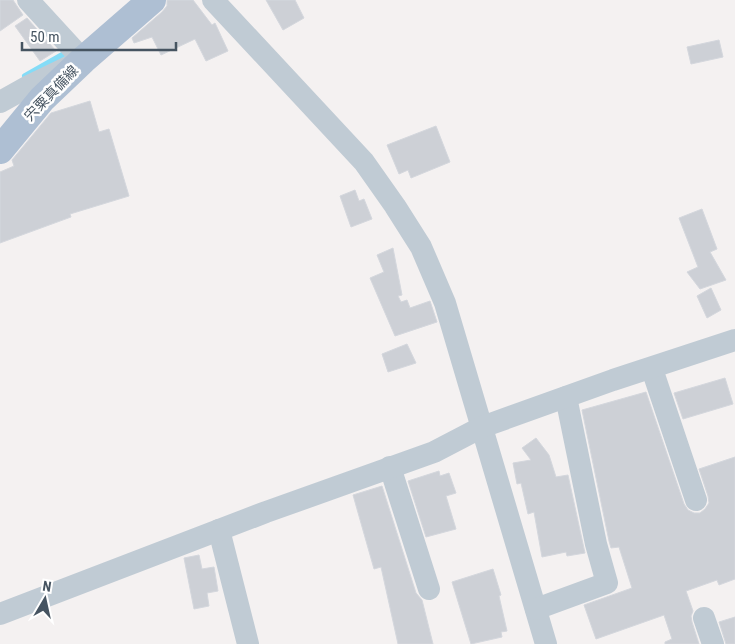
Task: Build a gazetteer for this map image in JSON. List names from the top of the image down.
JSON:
{
  "streets": {
    "main road": ["宍粟真備線"]
  },
  "scale_bar": "50 m",
  "north": "top"
}
